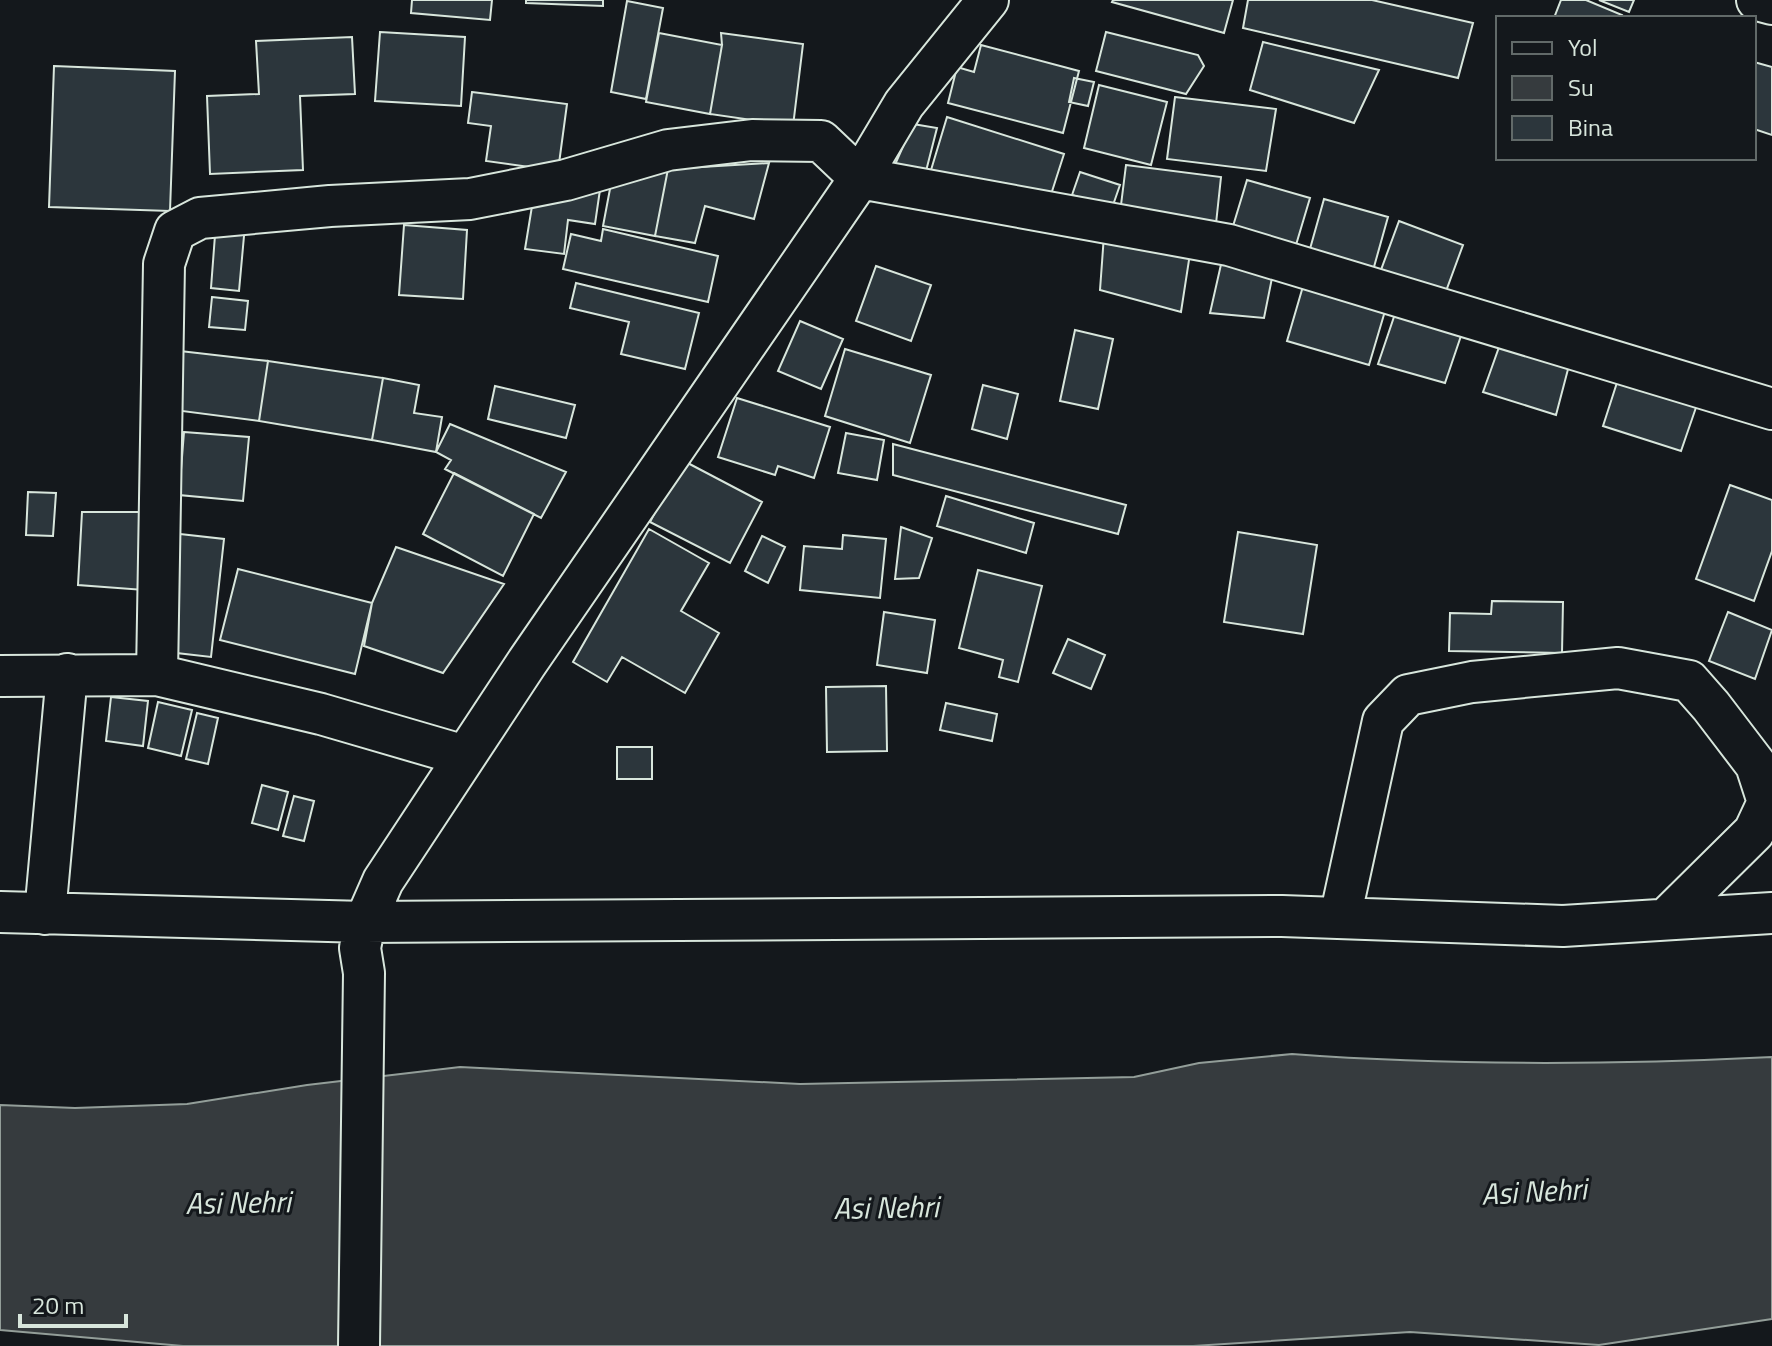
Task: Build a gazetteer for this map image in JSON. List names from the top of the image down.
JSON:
{
  "water": ["Asi Nehri"],
  "legend": ["Yol", "Su", "Bina"],
  "scale_bar": "20 m"
}
